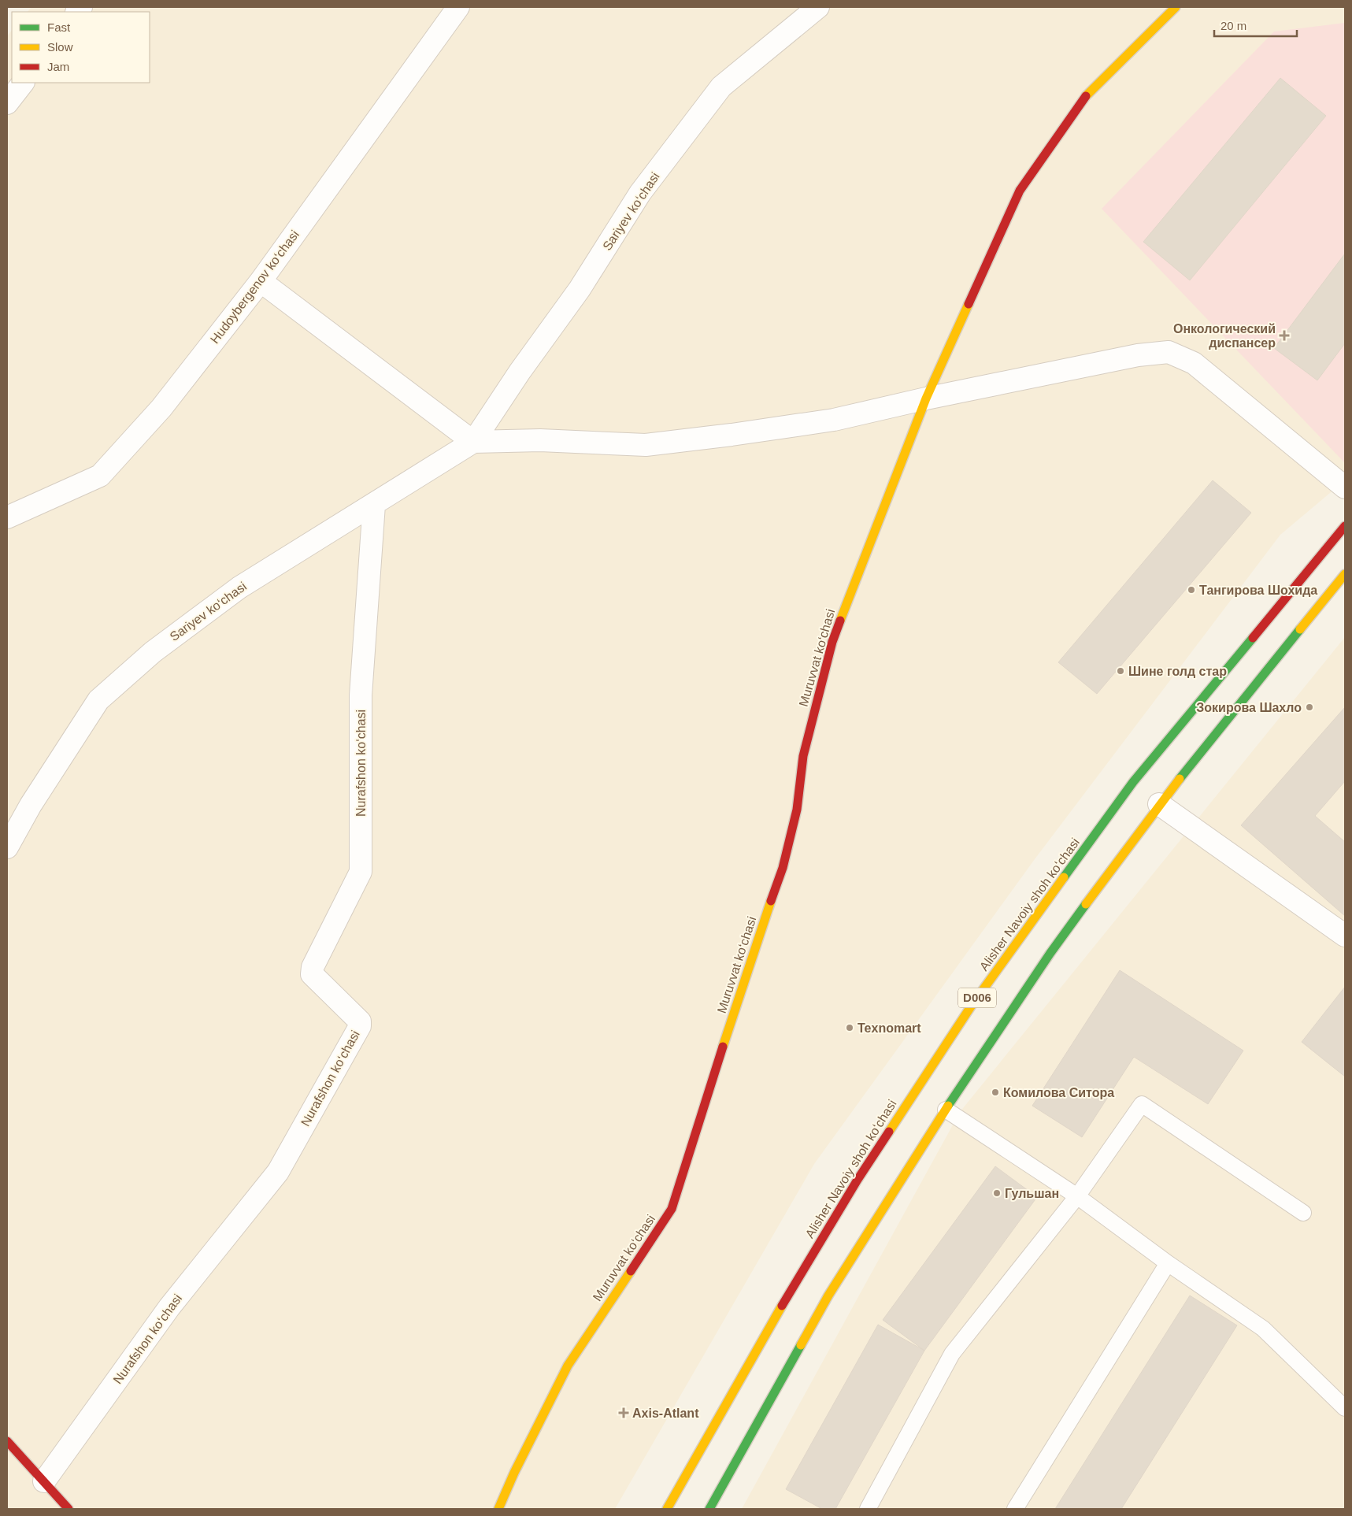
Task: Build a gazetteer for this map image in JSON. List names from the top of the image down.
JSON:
{
  "streets": {
    "main road": ["Muruvvat ko‘chasi", "Alisher Navoiy shoh koʻchasi", "D006"],
    "street": ["Sariyev ko‘chasi", "Hudoybergenov ko‘chasi", "Nurafshon ko‘chasi"]
  },
  "crossings": [
    ["Sariyev ko‘chasi", "Nurafshon ko‘chasi"]
  ],
  "places": {
    "health": ["Онкологический диспансер", "Axis-Atlant"],
    "other": [
      "Тангирова Шохида",
      "Шине голд стар",
      "Зокирова Шахло",
      "Texnomart",
      "Комилова Ситора",
      "Гульшан"
    ]
  },
  "legend": ["Fast", "Slow", "Jam"],
  "scale_bar": "20 m"
}
